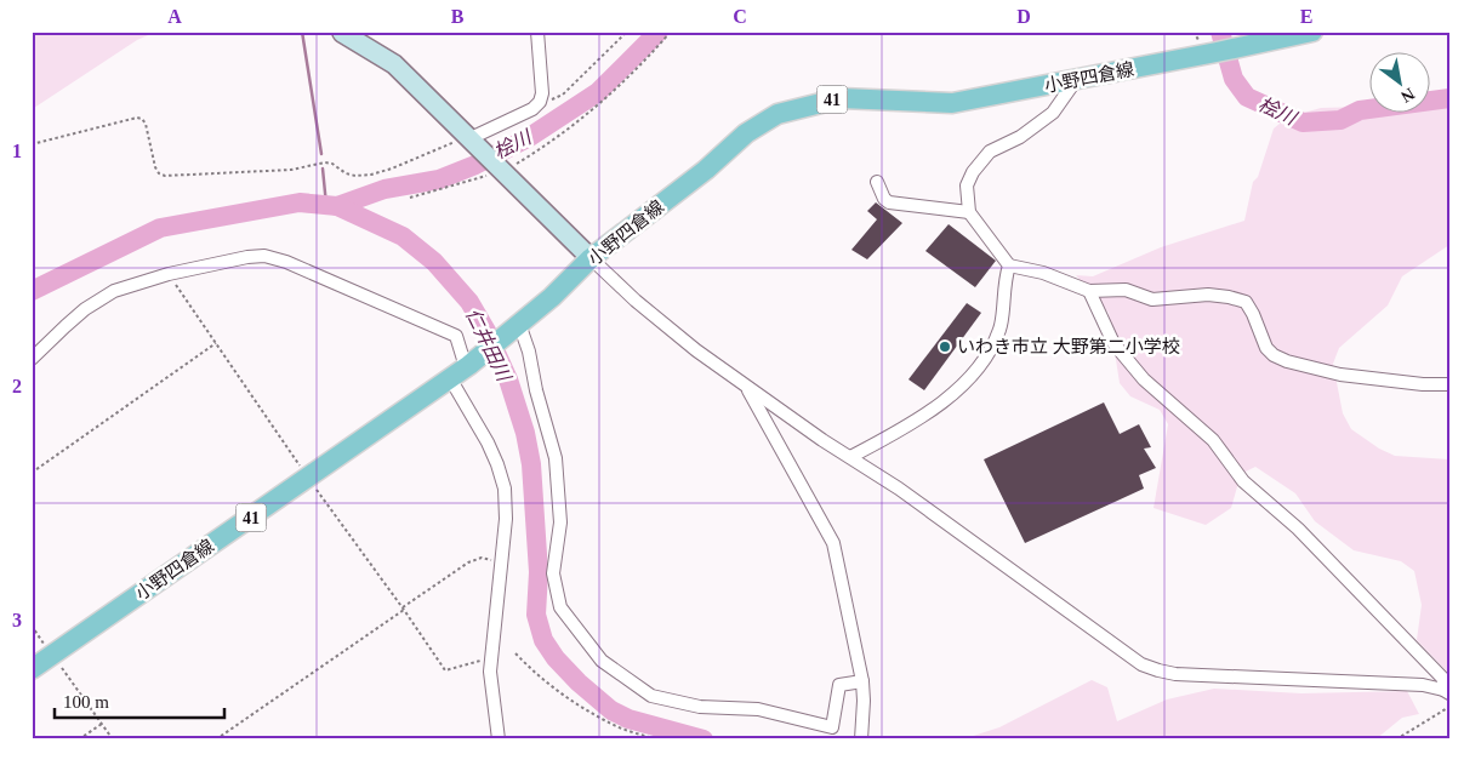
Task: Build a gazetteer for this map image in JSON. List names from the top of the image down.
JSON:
{
  "streets": {
    "main road": ["小野四倉線", "41"]
  },
  "water": ["桧川", "仁井田川"],
  "places": ["いわき市立 大野第二小学校"],
  "scale_bar": "100 m",
  "north": "bottom right",
  "grid": {
    "columns": [
      "A",
      "B",
      "C",
      "D",
      "E"
    ],
    "rows": ["1", "2", "3"]
  }
}
